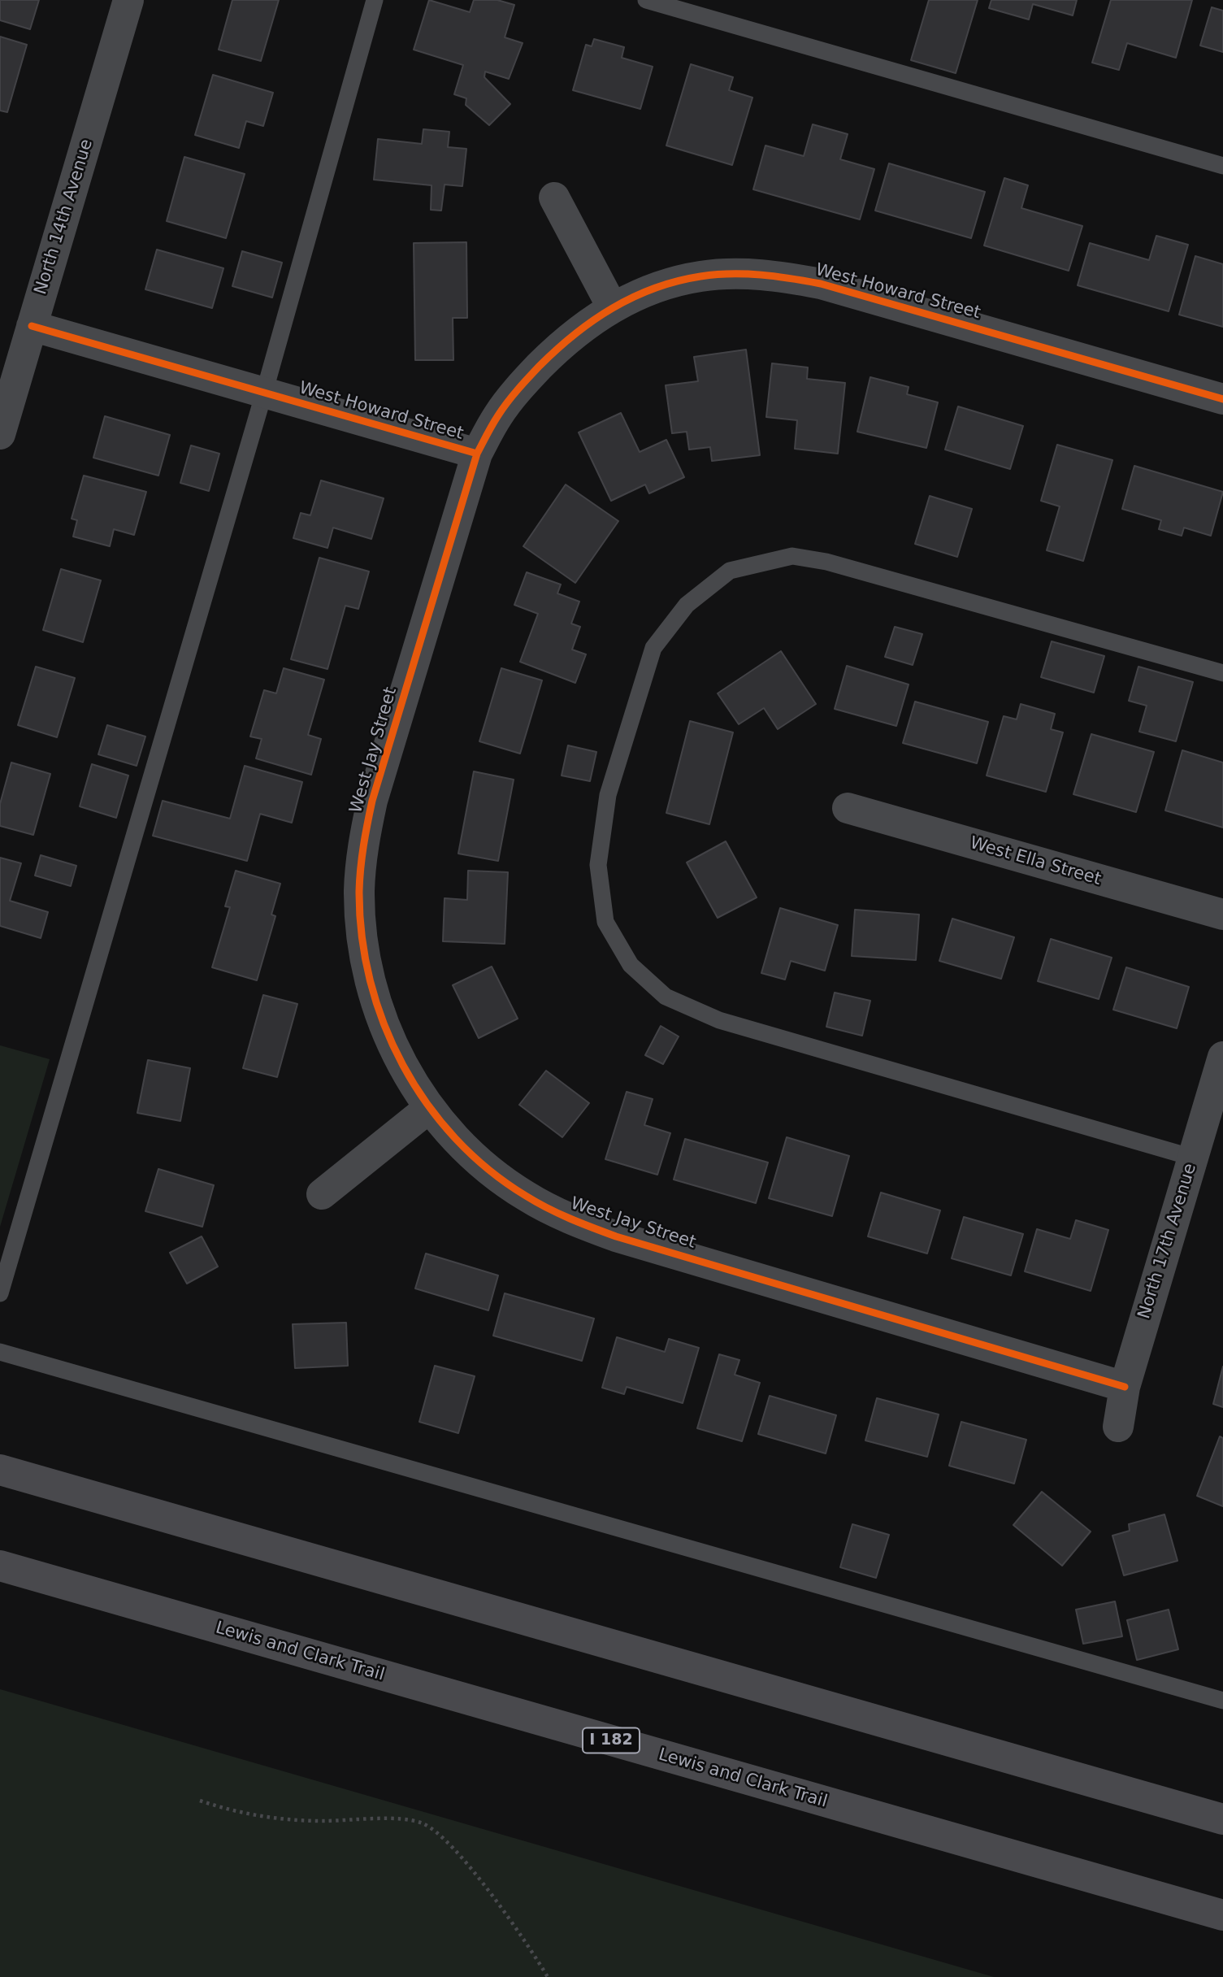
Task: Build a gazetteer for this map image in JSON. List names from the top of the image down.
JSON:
{
  "streets": {
    "highway": ["Lewis and Clark Trail", "I 182"],
    "street": [
      "North 14th Avenue",
      "West Howard Street",
      "West Jay Street",
      "West Ella Street",
      "North 17th Avenue"
    ]
  },
  "crossings": [
    ["North 14th Avenue", "West Howard Street"],
    ["West Howard Street", "West Jay Street"],
    ["West Jay Street", "North 17th Avenue"]
  ]
}
